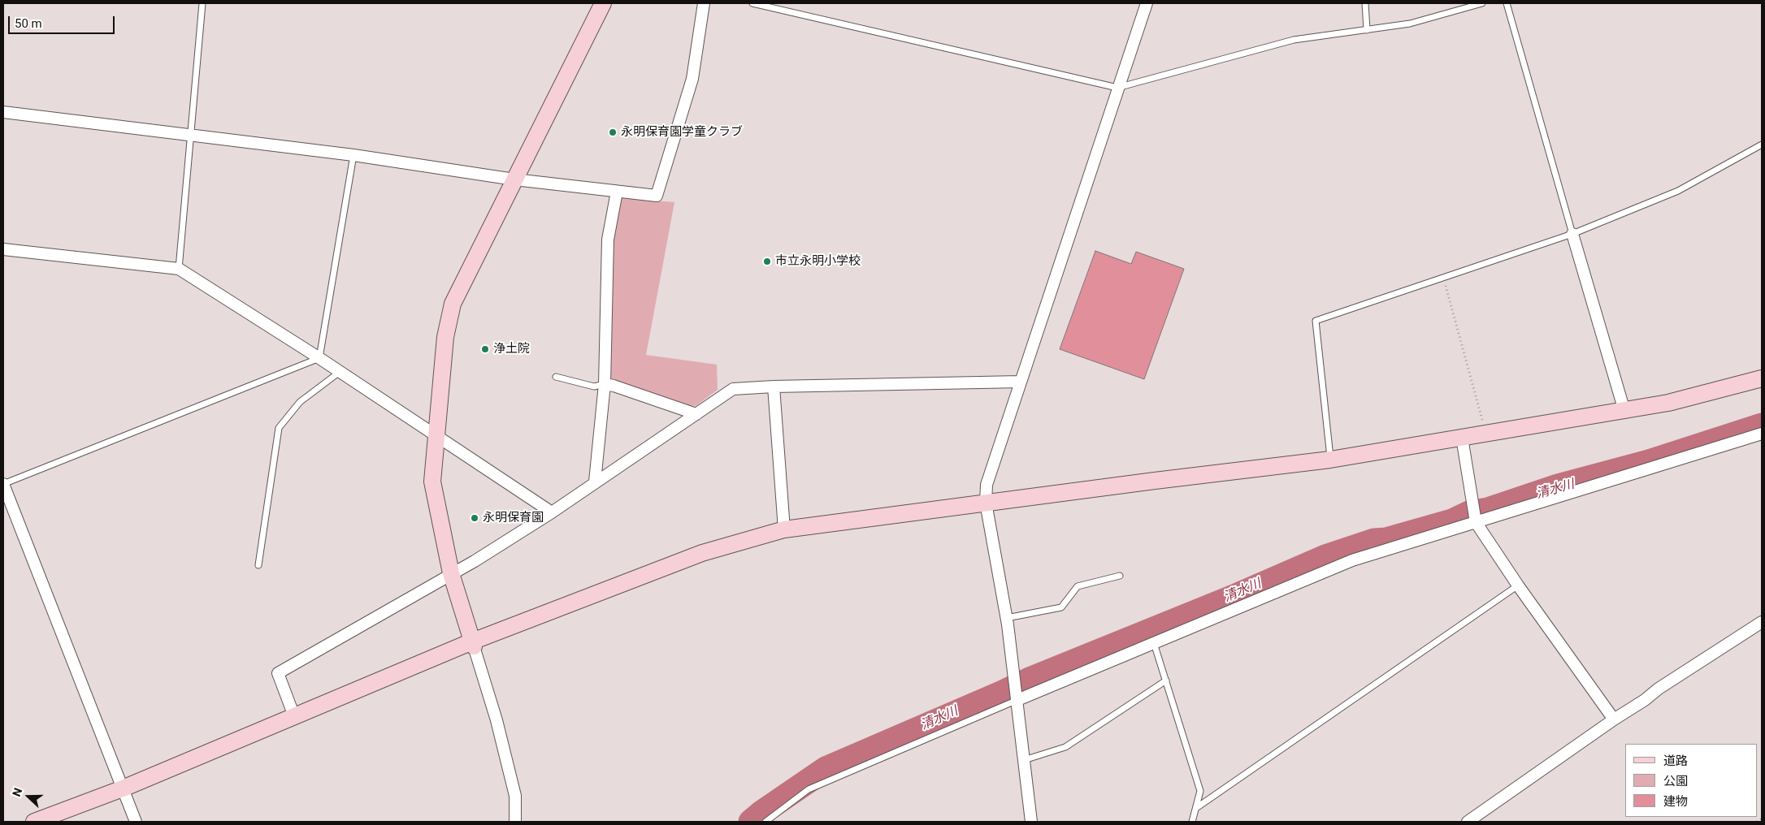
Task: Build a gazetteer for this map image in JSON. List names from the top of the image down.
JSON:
{
  "water": ["清水川"],
  "places": [
    "永明保育園学童クラブ",
    "市立永明小学校",
    "浄土院",
    "永明保育園"
  ],
  "legend": ["道路", "公園", "建物"],
  "scale_bar": "50 m",
  "north": "left"
}
